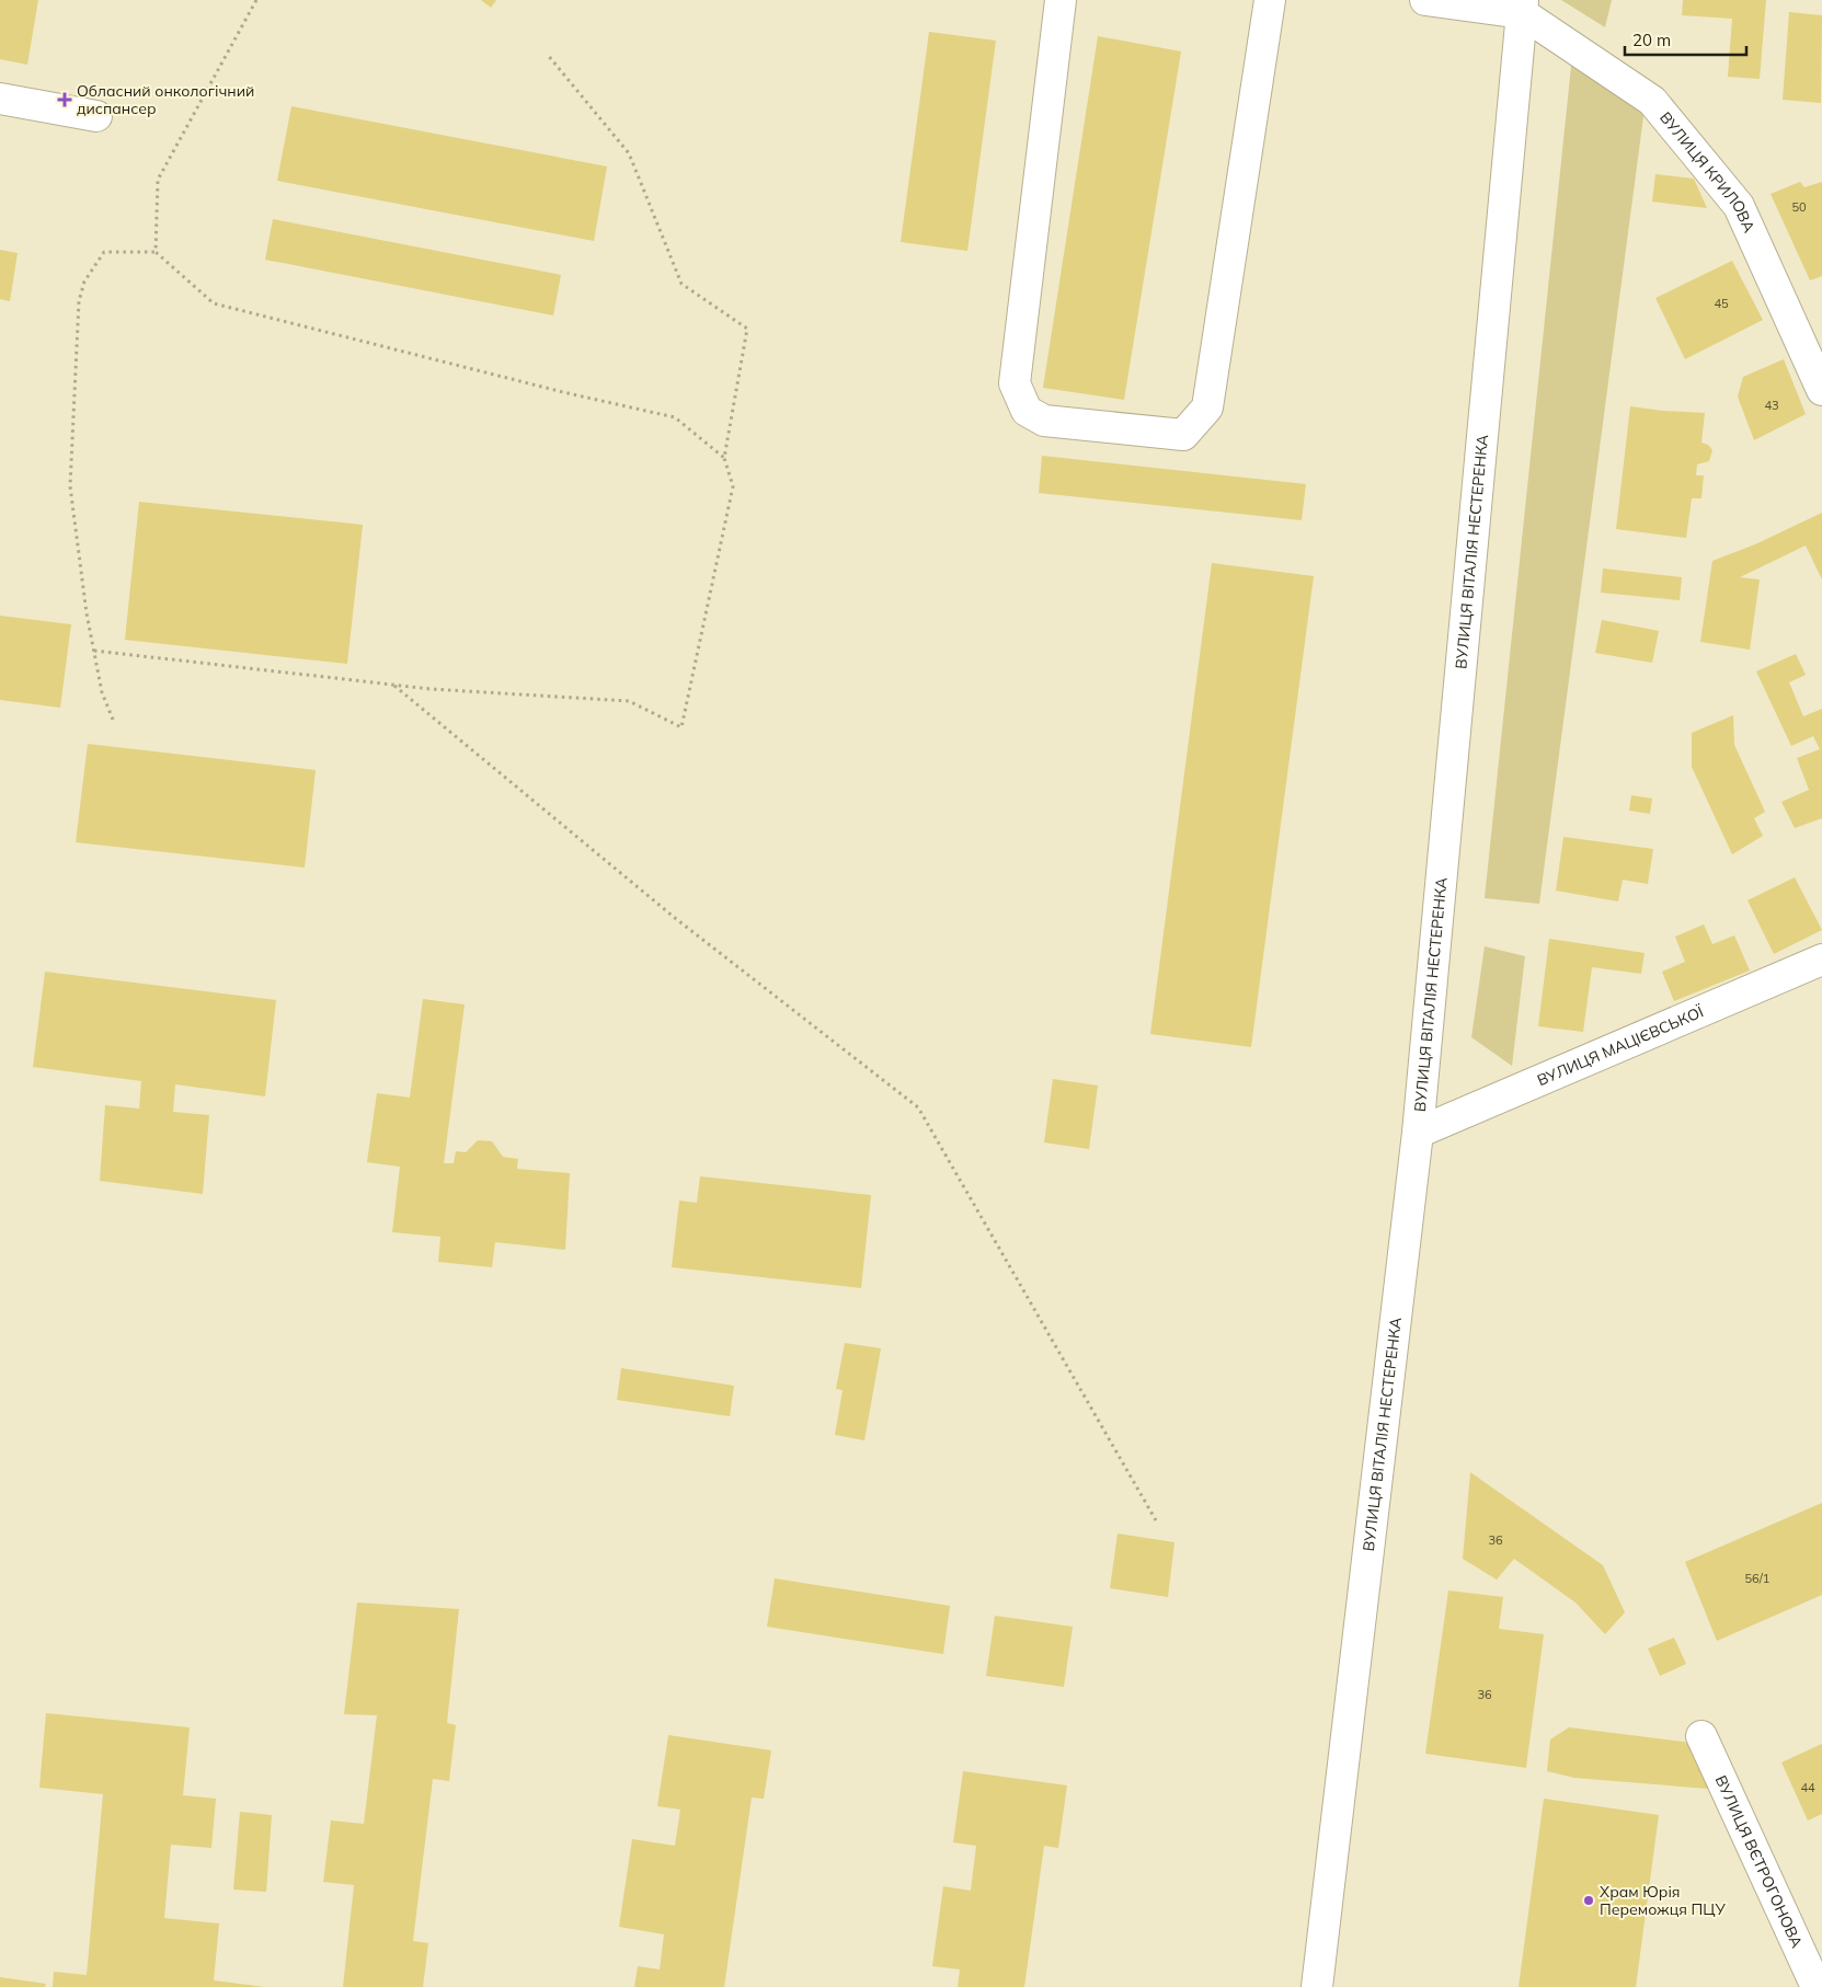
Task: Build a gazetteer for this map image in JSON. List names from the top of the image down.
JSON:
{
  "streets": {
    "street": [
      "ВУЛИЦЯ КРИЛОВА",
      "ВУЛИЦЯ ВІТАЛІЯ НЕСТЕРЕНКА",
      "ВУЛИЦЯ МАЦІЄВСЬКОЇ",
      "ВУЛИЦЯ ВЄТРОГОНОВА"
    ]
  },
  "crossings": [
    ["ВУЛИЦЯ КРИЛОВА", "ВУЛИЦЯ ВІТАЛІЯ НЕСТЕРЕНКА"],
    ["ВУЛИЦЯ ВІТАЛІЯ НЕСТЕРЕНКА", "ВУЛИЦЯ МАЦІЄВСЬКОЇ"]
  ],
  "places": {
    "health": ["Обласний онкологічний диспансер"],
    "other": ["Храм Юрія Переможця ПЦУ"]
  },
  "house_numbers": [
    "50",
    "45",
    "43",
    "36",
    "56/1",
    "36",
    "44"
  ],
  "scale_bar": "20 m"
}
